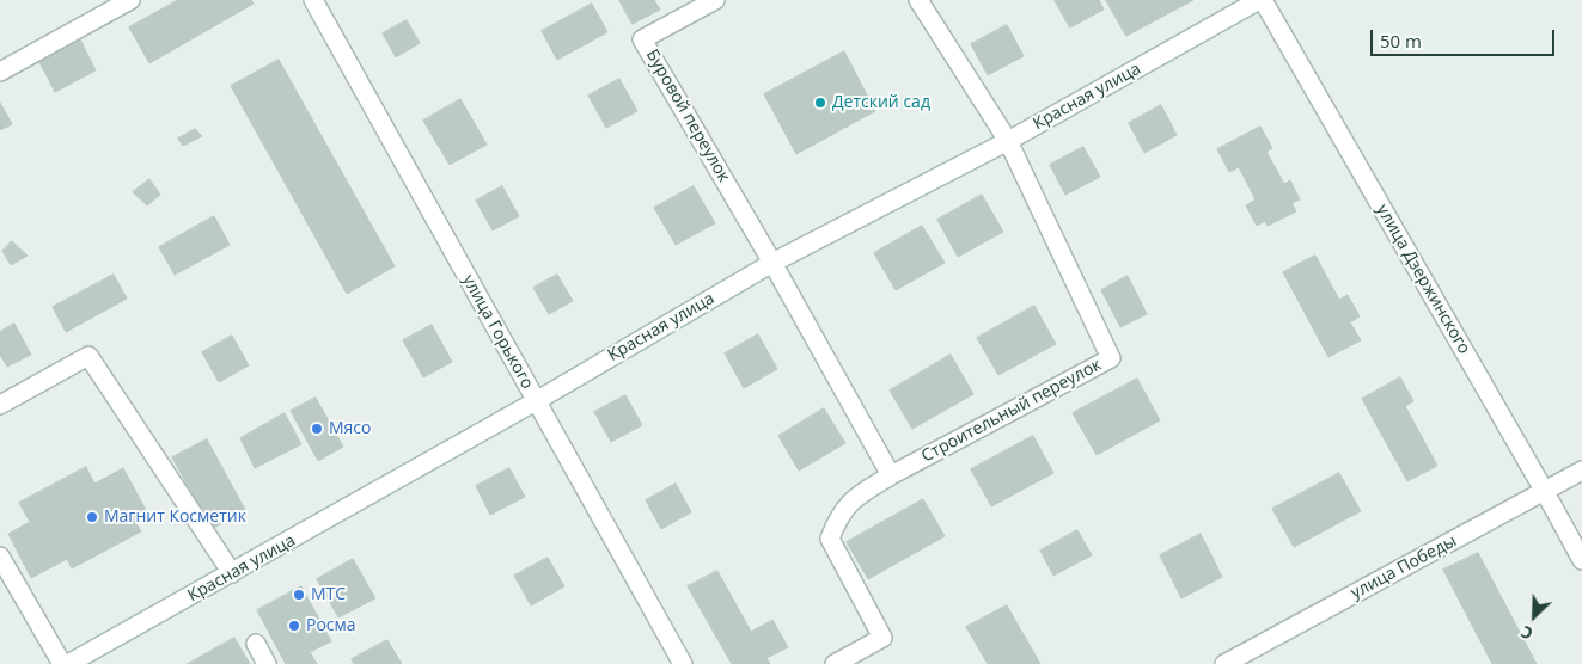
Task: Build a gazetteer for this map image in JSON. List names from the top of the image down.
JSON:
{
  "streets": {
    "street": [
      "Красная улица",
      "Буровой переулок",
      "улица Дзержинского",
      "улица Горького",
      "Строительный переулок",
      "улица Победы"
    ]
  },
  "crossings": [
    ["Красная улица", "Буровой переулок"],
    ["Красная улица", "улица Дзержинского"],
    ["Красная улица", "улица Горького"],
    ["Красная улица", "Строительный переулок"],
    ["улица Дзержинского", "улица Победы"]
  ],
  "places": [
    "Детский сад",
    "Мясо",
    "Магнит Косметик",
    "МТС",
    "Росма"
  ],
  "scale_bar": "50 m",
  "north": "bottom left"
}
